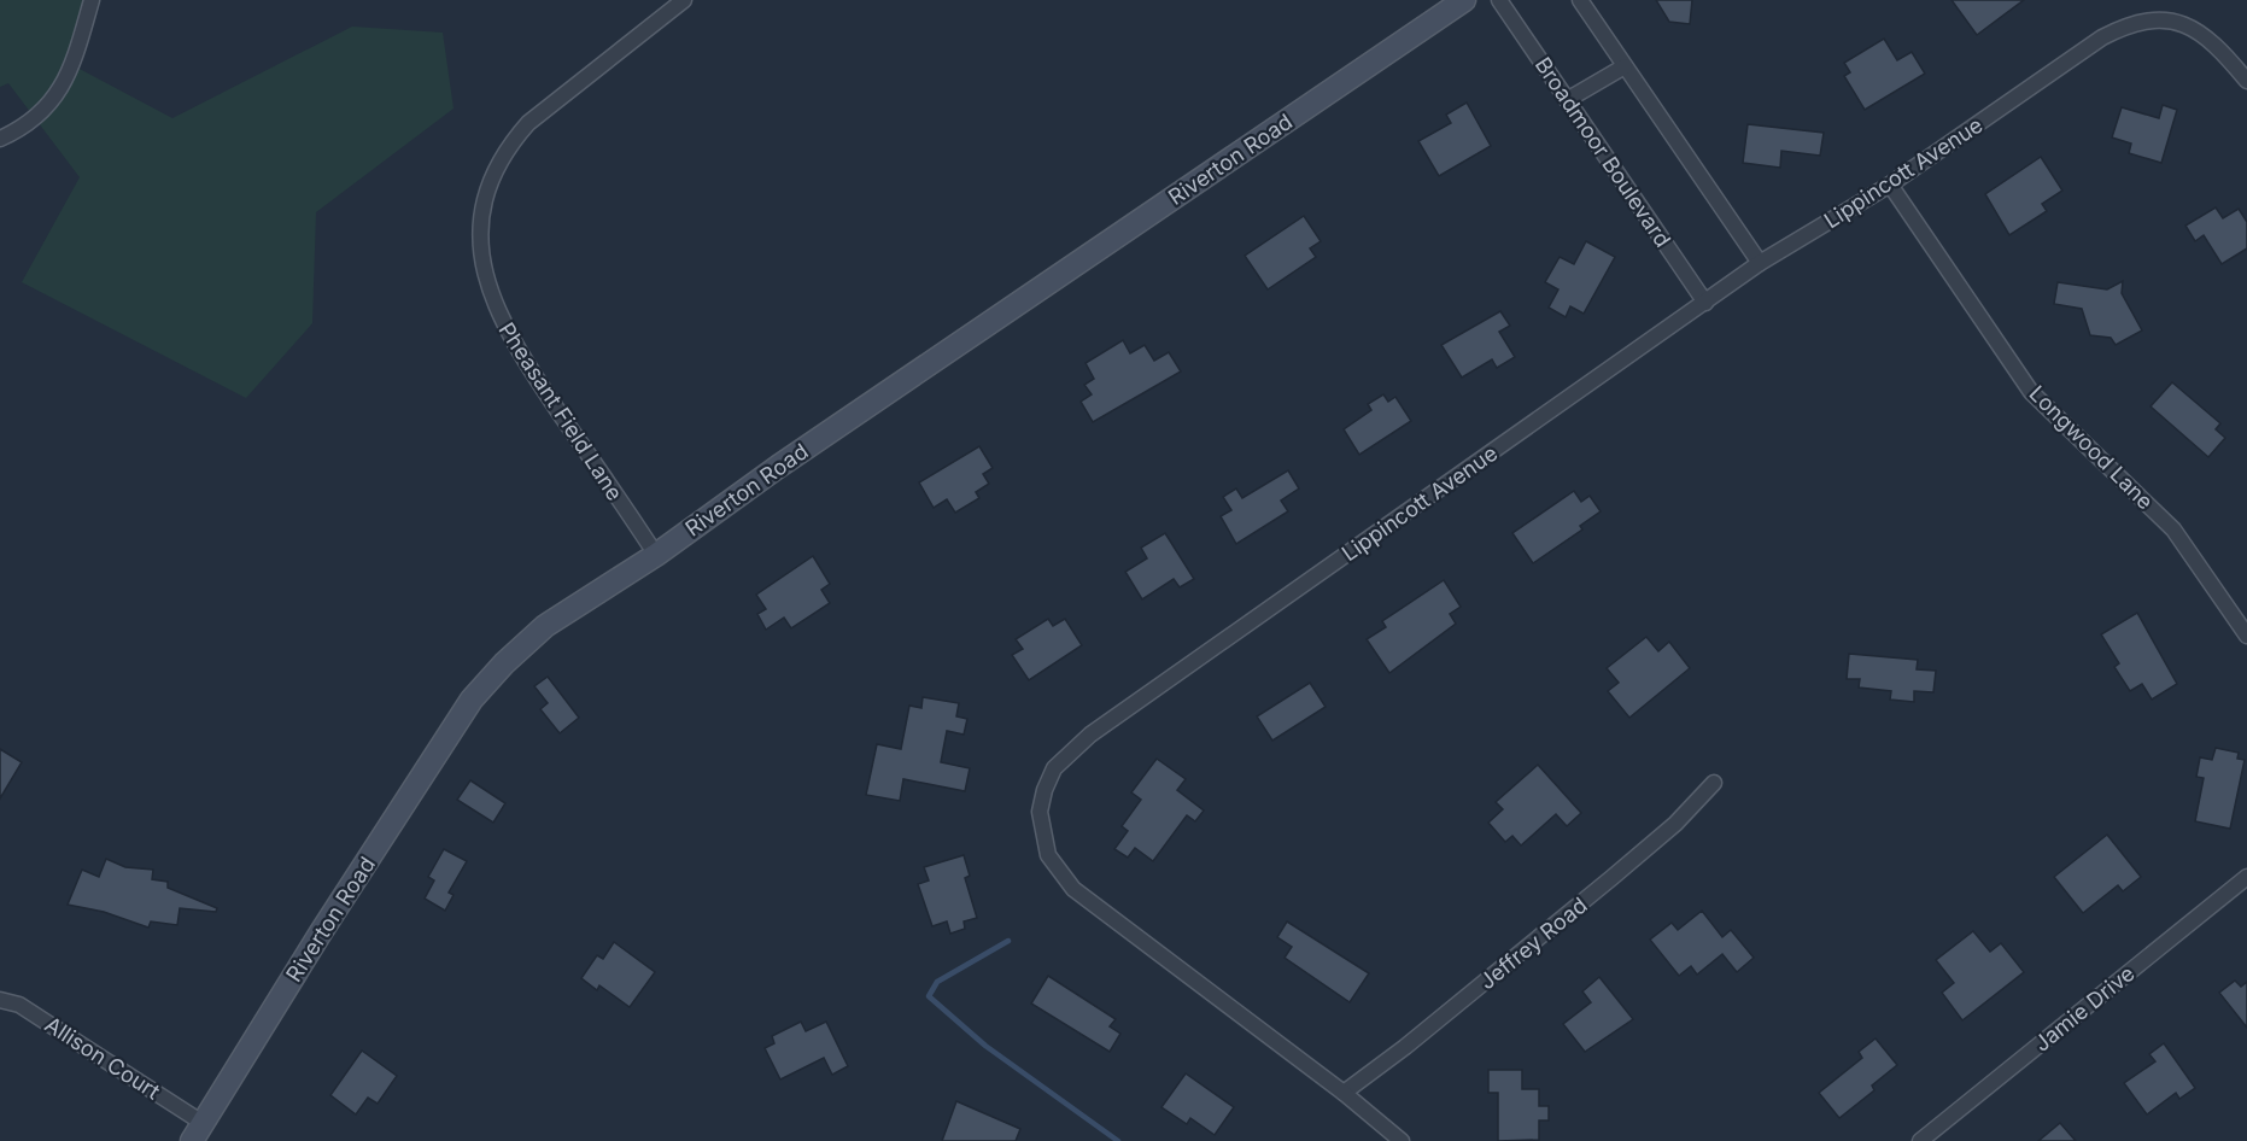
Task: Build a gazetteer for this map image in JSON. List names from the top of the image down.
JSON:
{
  "streets": {
    "main road": ["Riverton Road"],
    "street": [
      "Broadmoor Boulevard",
      "Lippincott Avenue",
      "Pheasant Field Lane",
      "Longwood Lane",
      "Jeffrey Road",
      "Jamie Drive",
      "Allison Court"
    ]
  },
  "crossings": [
    ["Broadmoor Boulevard", "Lippincott Avenue"],
    ["Riverton Road", "Pheasant Field Lane"],
    ["Riverton Road", "Allison Court"],
    ["Lippincott Avenue", "Longwood Lane"],
    ["Lippincott Avenue", "Jeffrey Road"]
  ]
}
